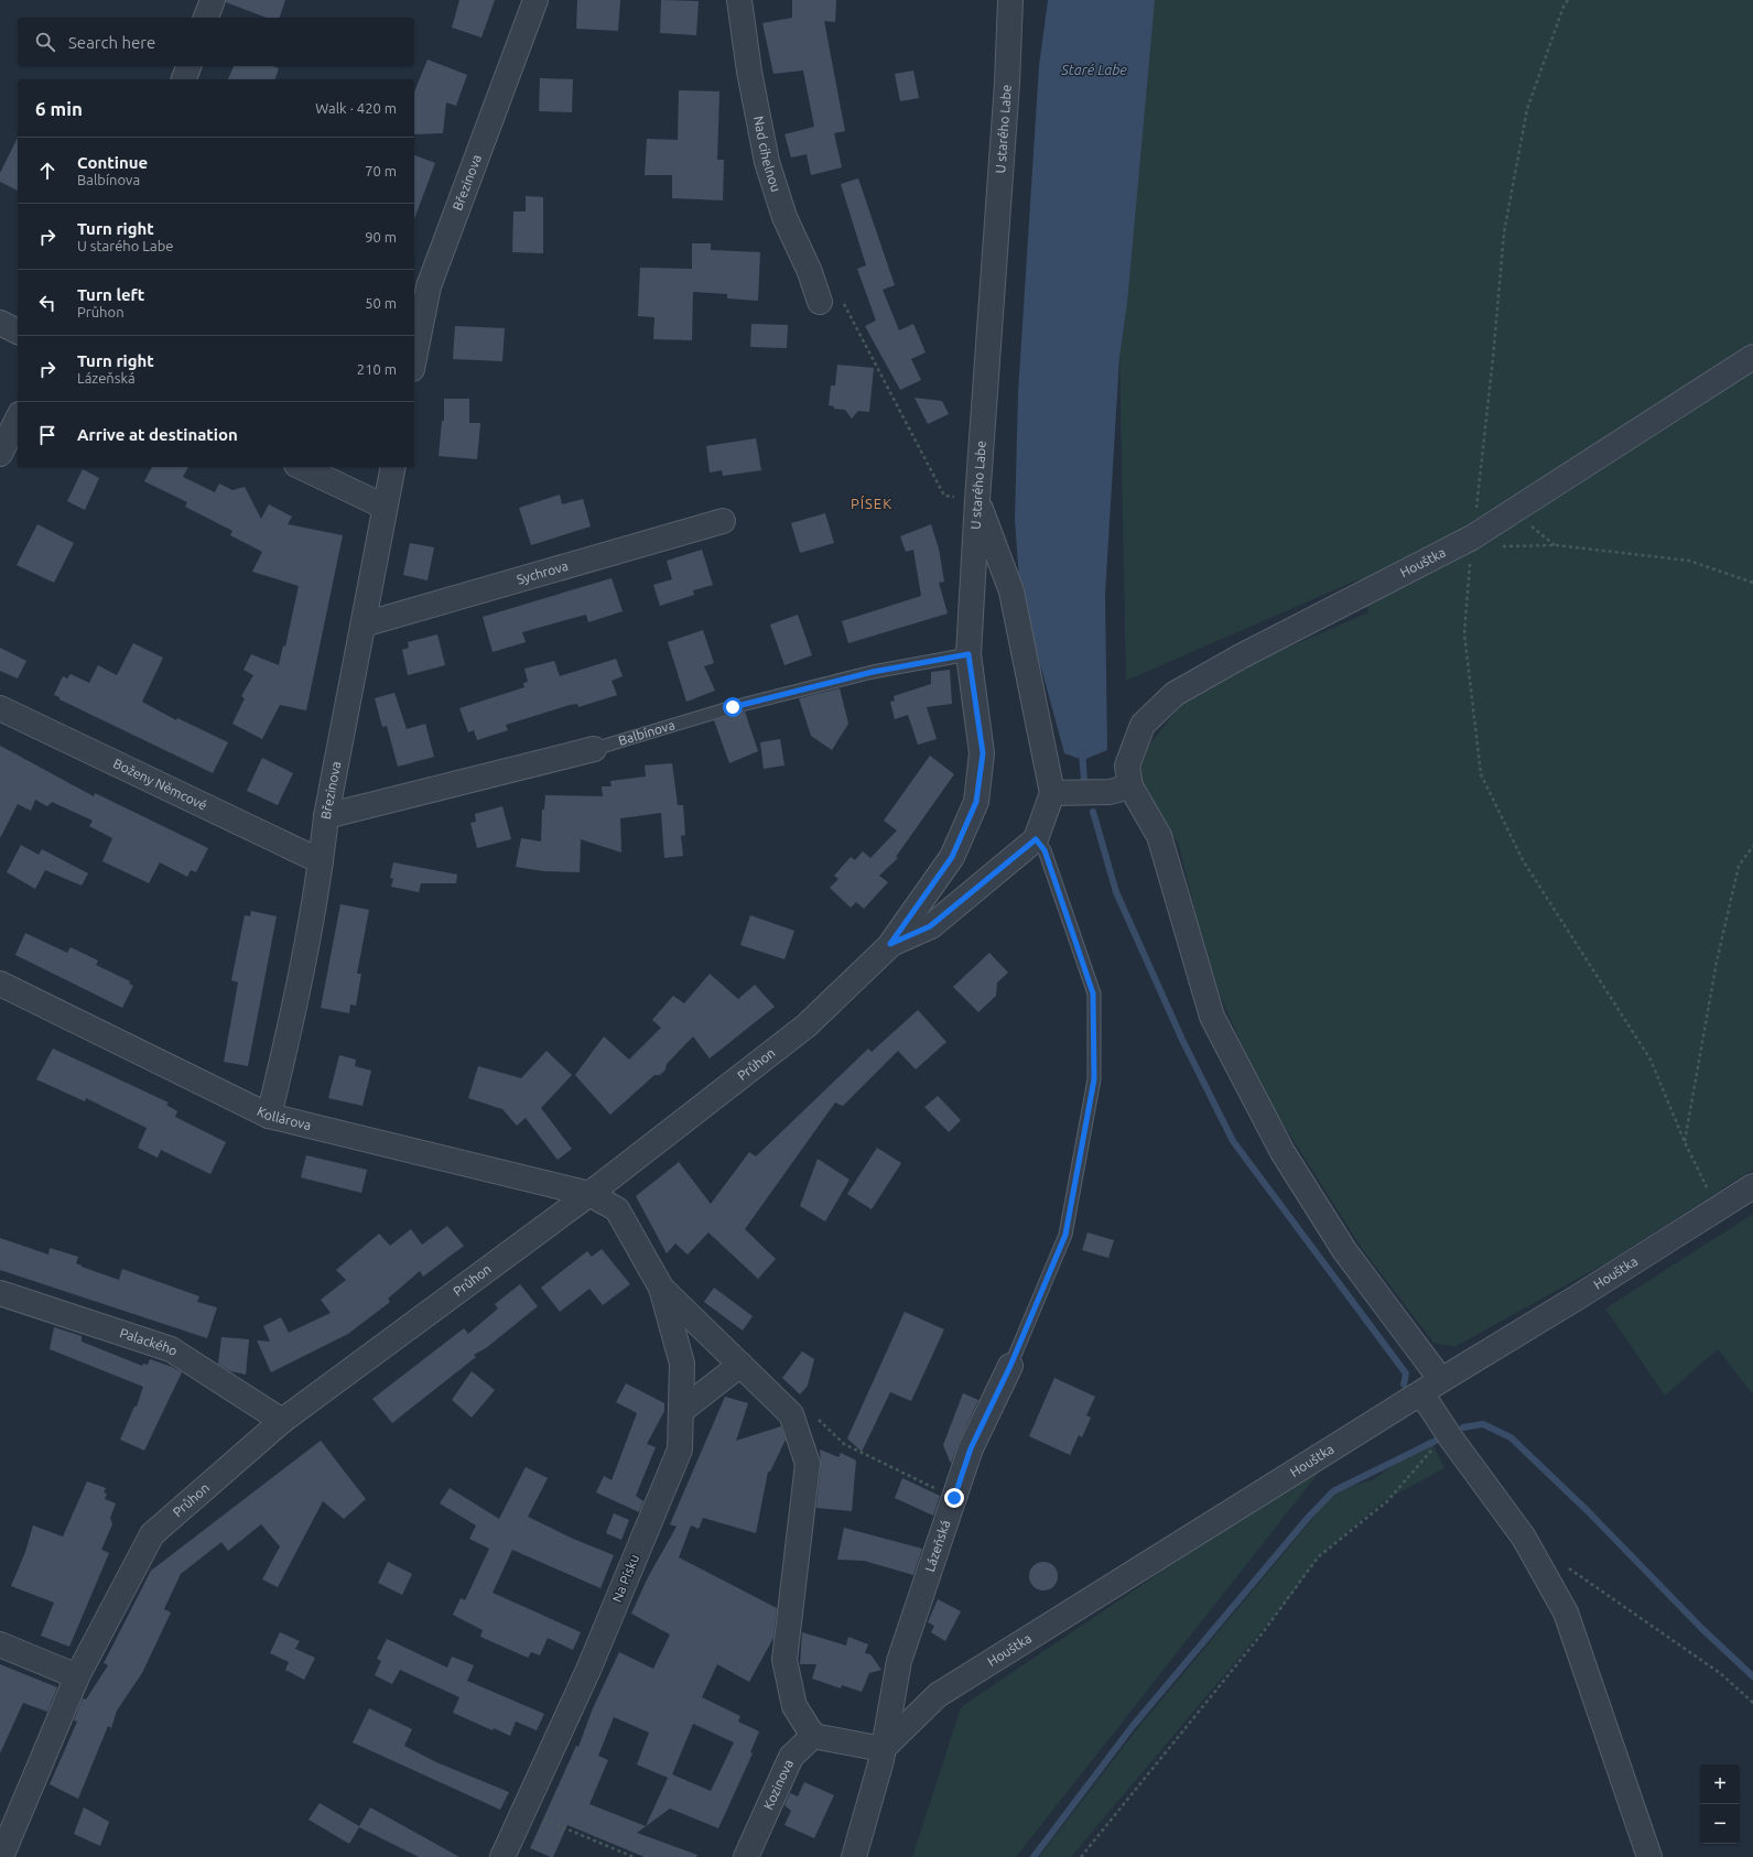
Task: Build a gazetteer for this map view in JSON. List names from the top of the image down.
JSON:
{
  "streets": {
    "street": [
      "U starého Labe",
      "Nad cihelnou",
      "Březinova",
      "Houštka",
      "Sychrova",
      "Balbínova",
      "Boženy Němcové",
      "Průhon",
      "Kollárova",
      "Palackého",
      "Lázeňská",
      "Na Písku",
      "Kozinova"
    ]
  },
  "crossings": [
    ["U starého Labe", "Balbínova"],
    ["U starého Labe", "Průhon"],
    ["Březinova", "Sychrova"],
    ["Březinova", "Balbínova"],
    ["Březinova", "Boženy Němcové"],
    ["Březinova", "Kollárova"],
    ["Houštka", "Lázeňská"],
    ["Průhon", "Kollárova"],
    ["Průhon", "Palackého"],
    ["Průhon", "Lázeňská"],
    ["Průhon", "Na Písku"],
    ["Kollárova", "Na Písku"],
    ["Na Písku", "Kozinova"]
  ],
  "districts": ["PÍSEK"],
  "water": ["Staré Labe"],
  "page": {
    "search": "Search here",
    "heading": ["6 min", "Walk · 420 m"],
    "list": [
      ["Continue", "Balbínova", "70 m"],
      ["Turn right", "U starého Labe", "90 m"],
      ["Turn left", "Průhon", "50 m"],
      ["Turn right", "Lázeňská", "210 m"],
      "Arrive at destination"
    ],
    "map_buttons": ["+", "−"]
  }
}
